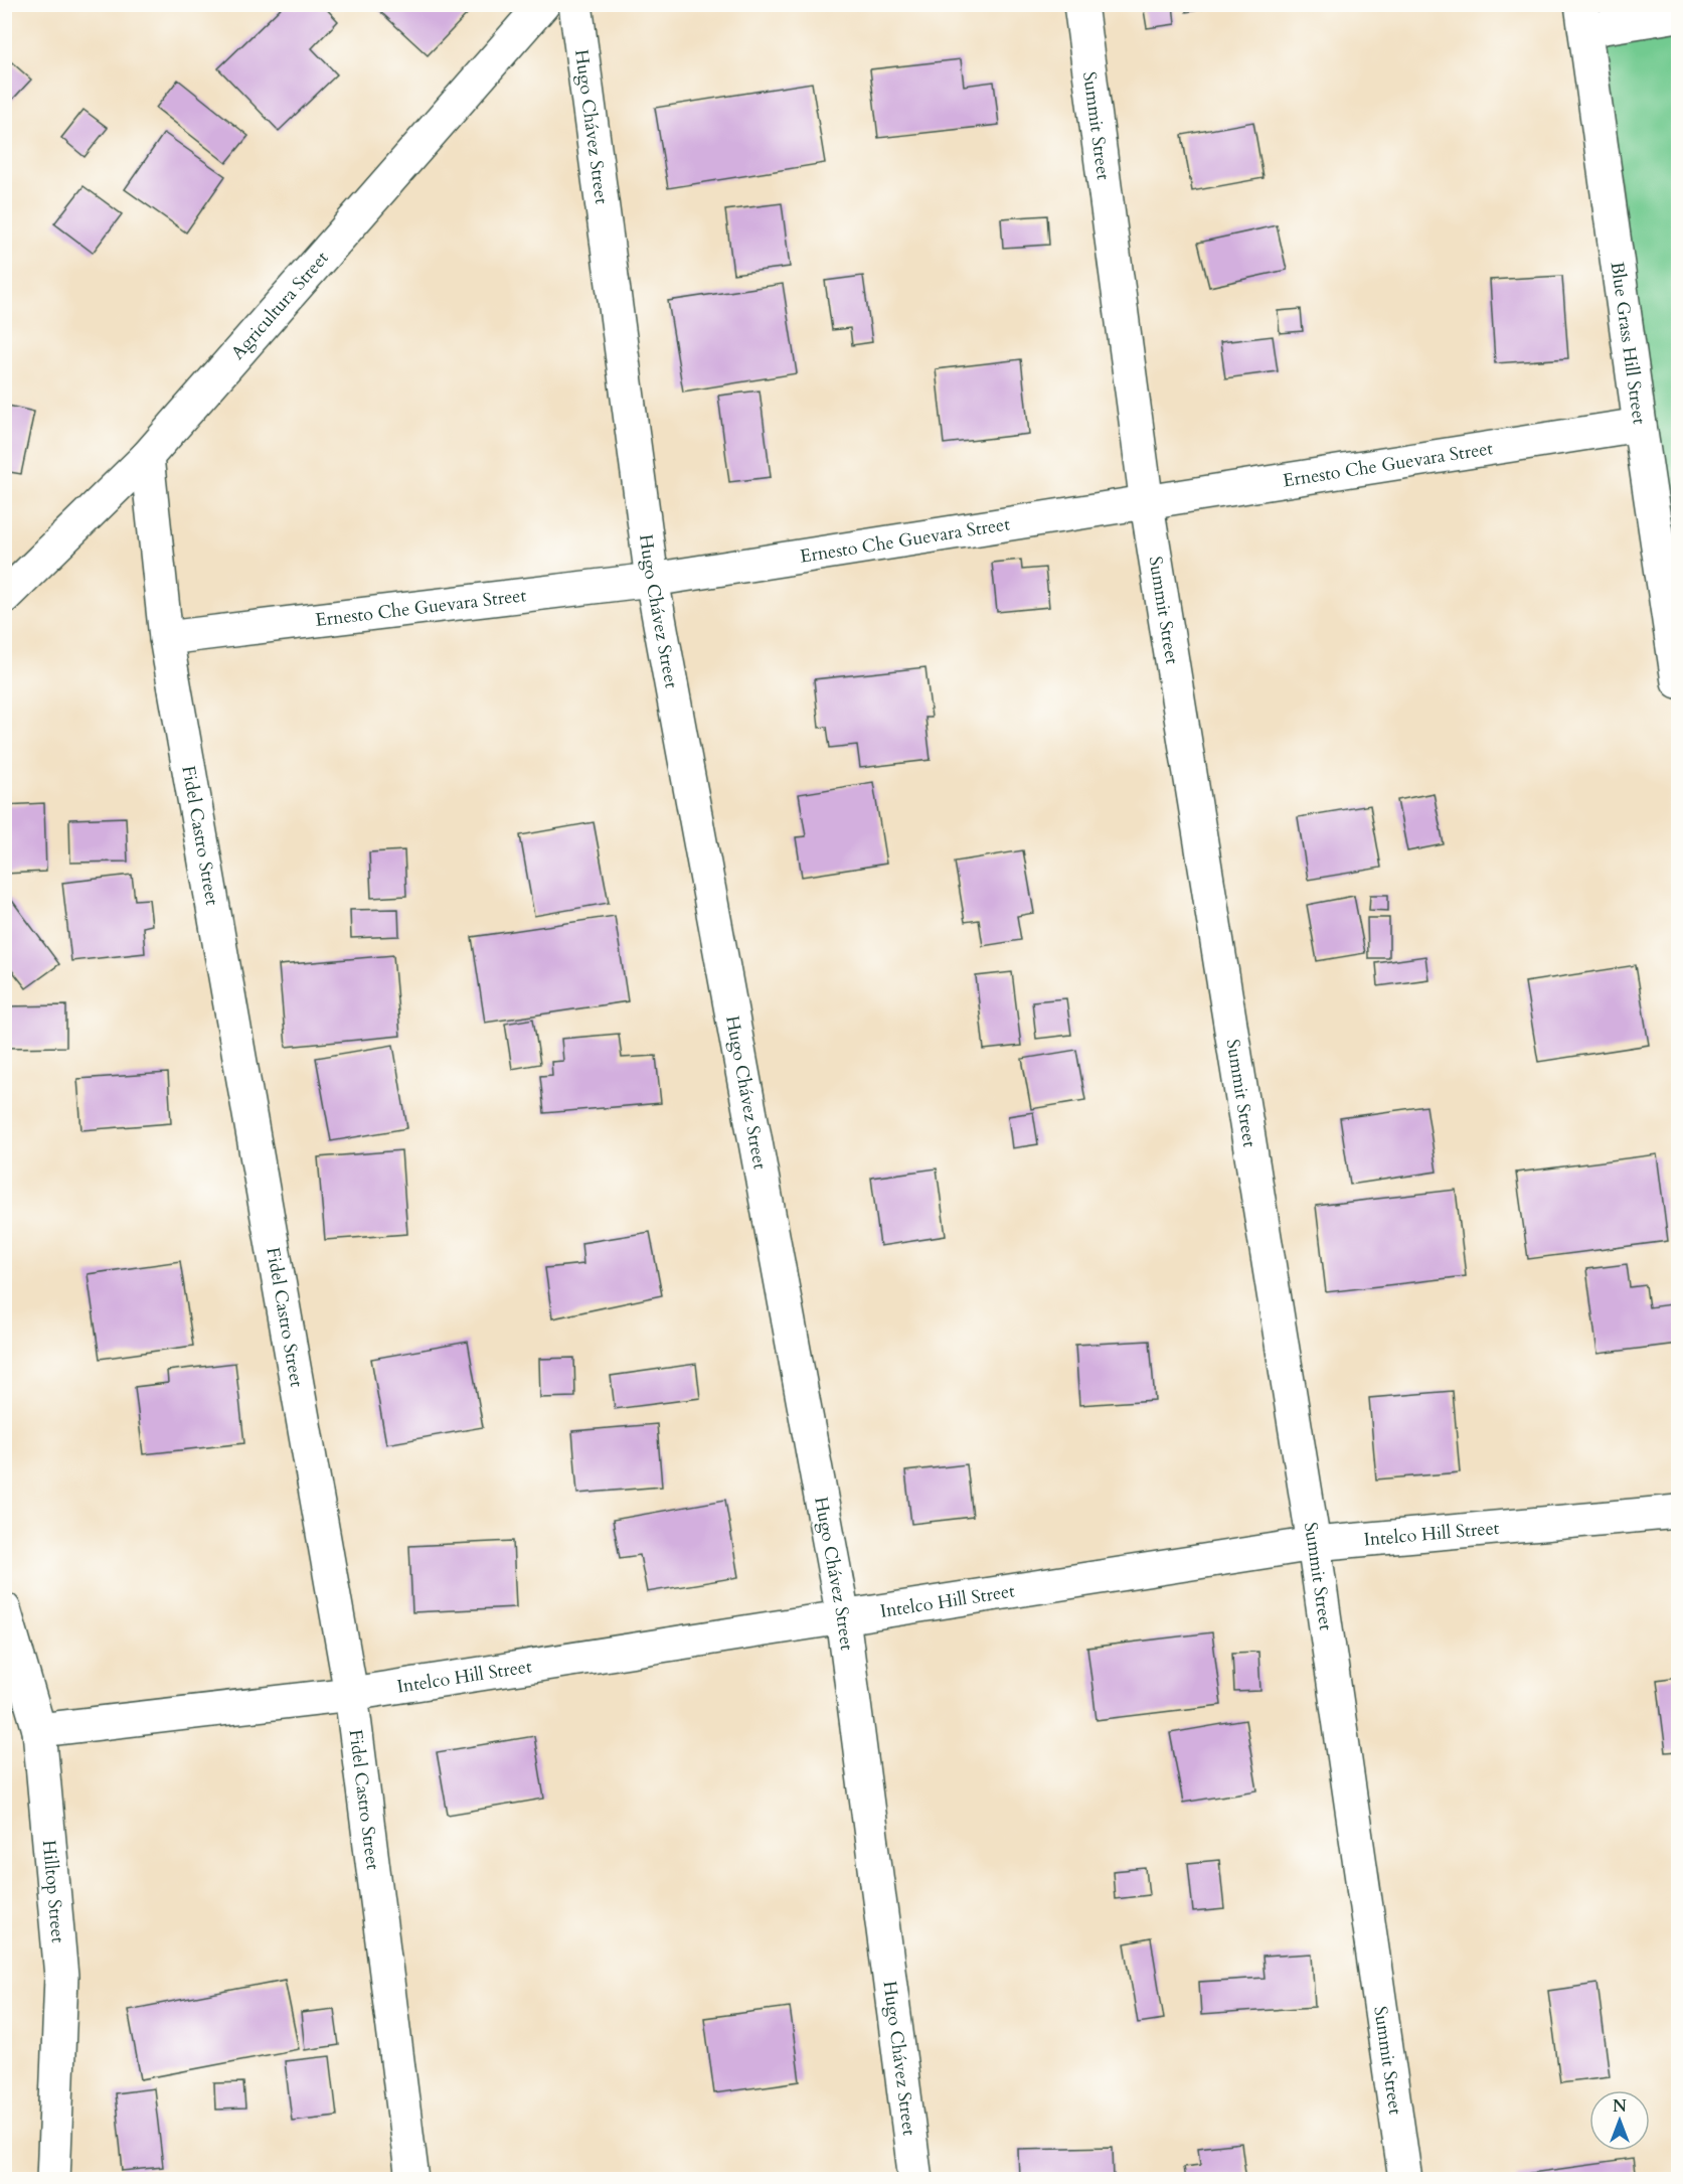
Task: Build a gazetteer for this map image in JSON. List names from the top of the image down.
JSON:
{
  "streets": {
    "street": [
      "Summit Street",
      "Hugo Chávez Street",
      "Agricultura Street",
      "Blue Grass Hill Street",
      "Ernesto Che Guevara Street",
      "Fidel Castro Street",
      "Intelco Hill Street",
      "Hilltop Street"
    ]
  },
  "crossings": [
    ["Summit Street", "Ernesto Che Guevara Street"],
    ["Summit Street", "Intelco Hill Street"],
    ["Hugo Chávez Street", "Ernesto Che Guevara Street"],
    ["Hugo Chávez Street", "Intelco Hill Street"],
    ["Agricultura Street", "Fidel Castro Street"],
    ["Blue Grass Hill Street", "Ernesto Che Guevara Street"],
    ["Ernesto Che Guevara Street", "Fidel Castro Street"],
    ["Fidel Castro Street", "Intelco Hill Street"],
    ["Intelco Hill Street", "Hilltop Street"]
  ],
  "north": "top"
}
